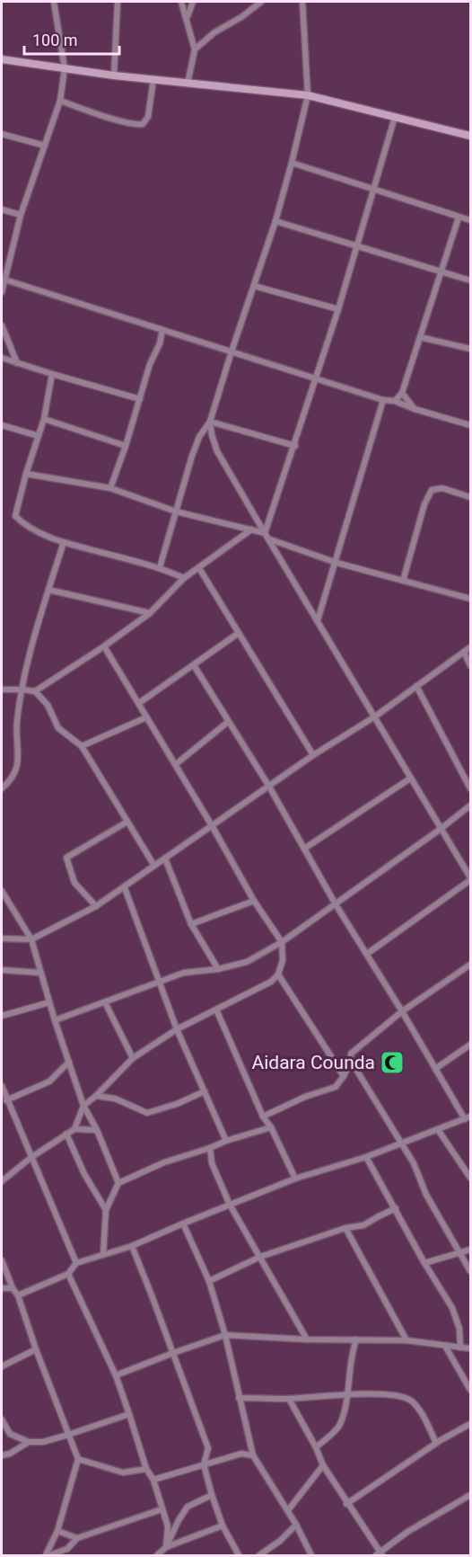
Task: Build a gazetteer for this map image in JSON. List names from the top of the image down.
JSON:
{
  "places": {
    "mosque": ["Aidara Counda"]
  },
  "scale_bar": "100 m"
}
